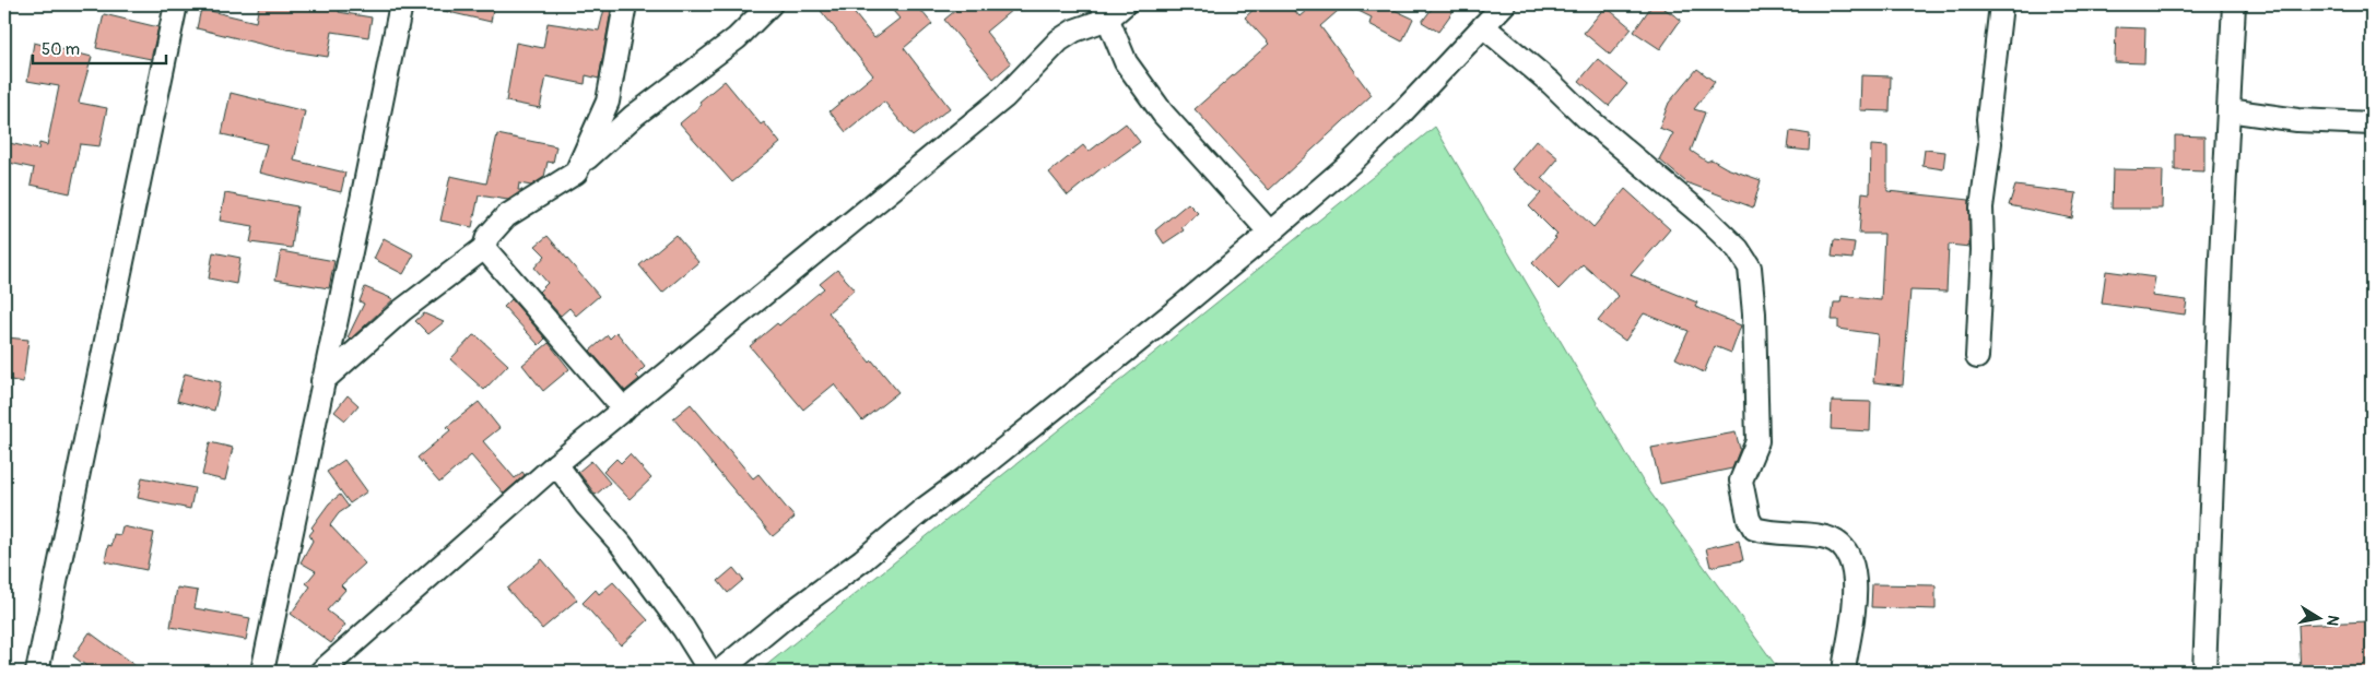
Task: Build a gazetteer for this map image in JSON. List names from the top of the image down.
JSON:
{
  "scale_bar": "50 m",
  "north": "right"
}
